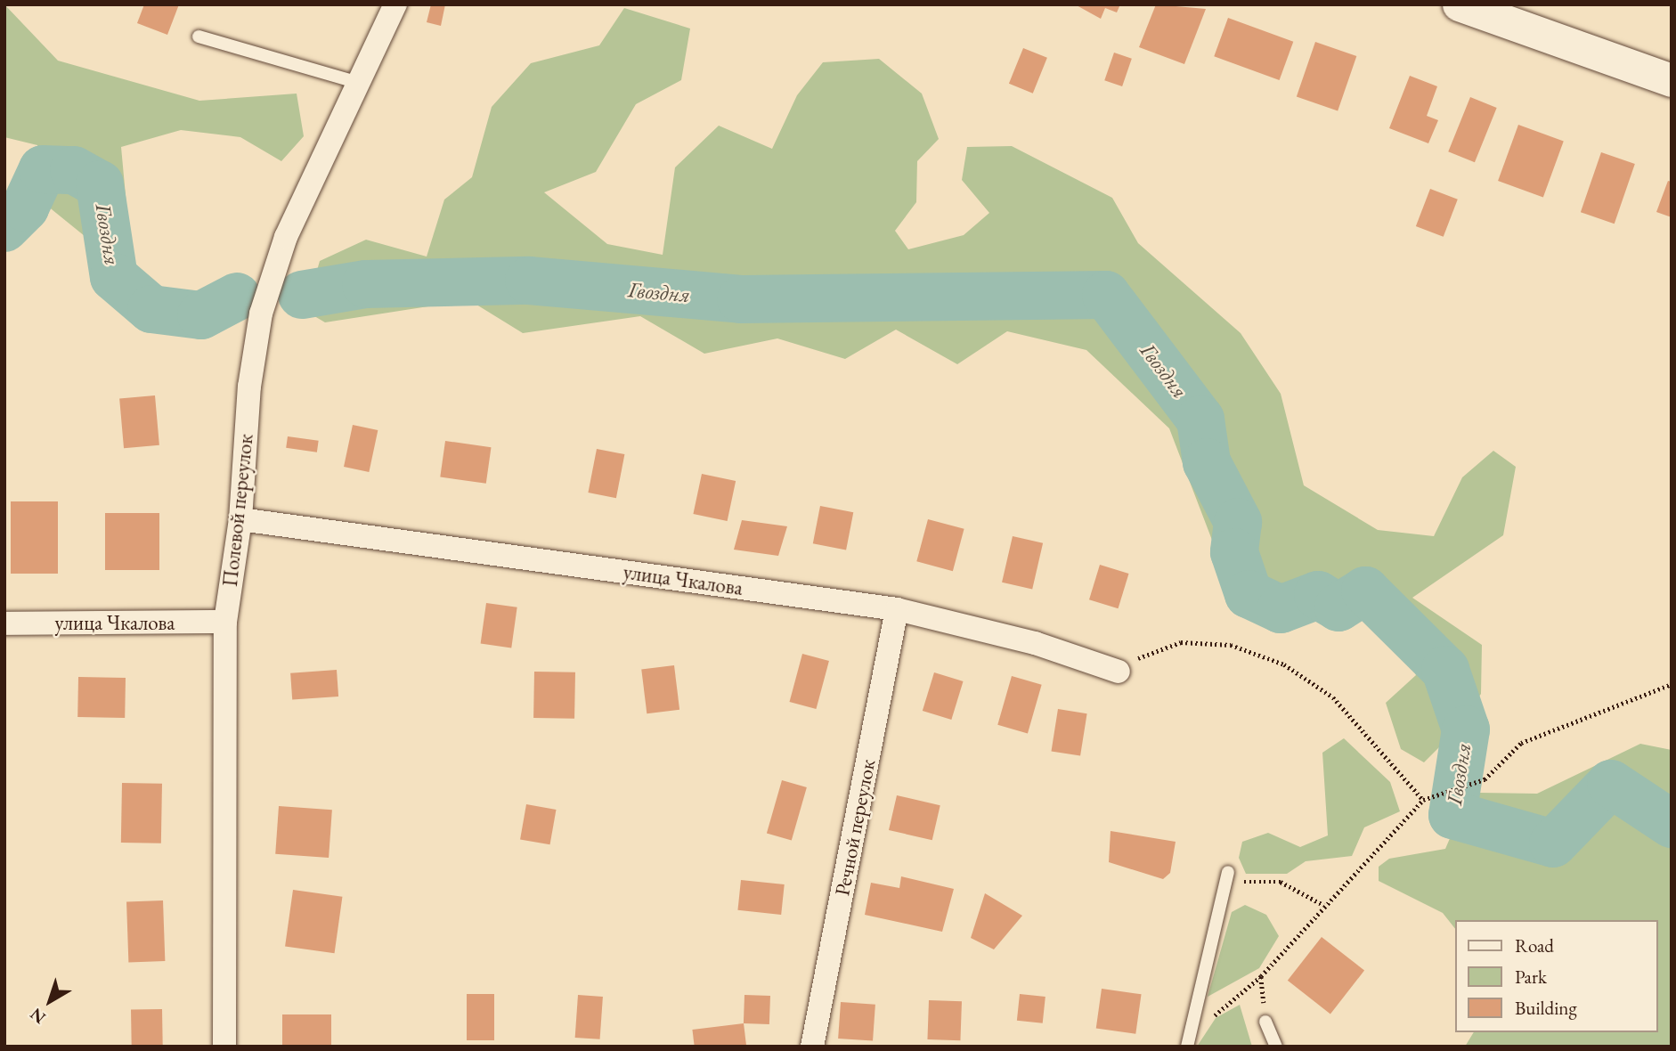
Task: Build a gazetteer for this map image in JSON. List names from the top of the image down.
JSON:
{
  "streets": {
    "street": ["Полевой переулок", "улица Чкалова", "Речной переулок"]
  },
  "crossings": [
    ["Полевой переулок", "улица Чкалова"],
    ["улица Чкалова", "Речной переулок"]
  ],
  "water": ["Гвоздня"],
  "legend": ["Road", "Park", "Building"],
  "north": "bottom left"
}
